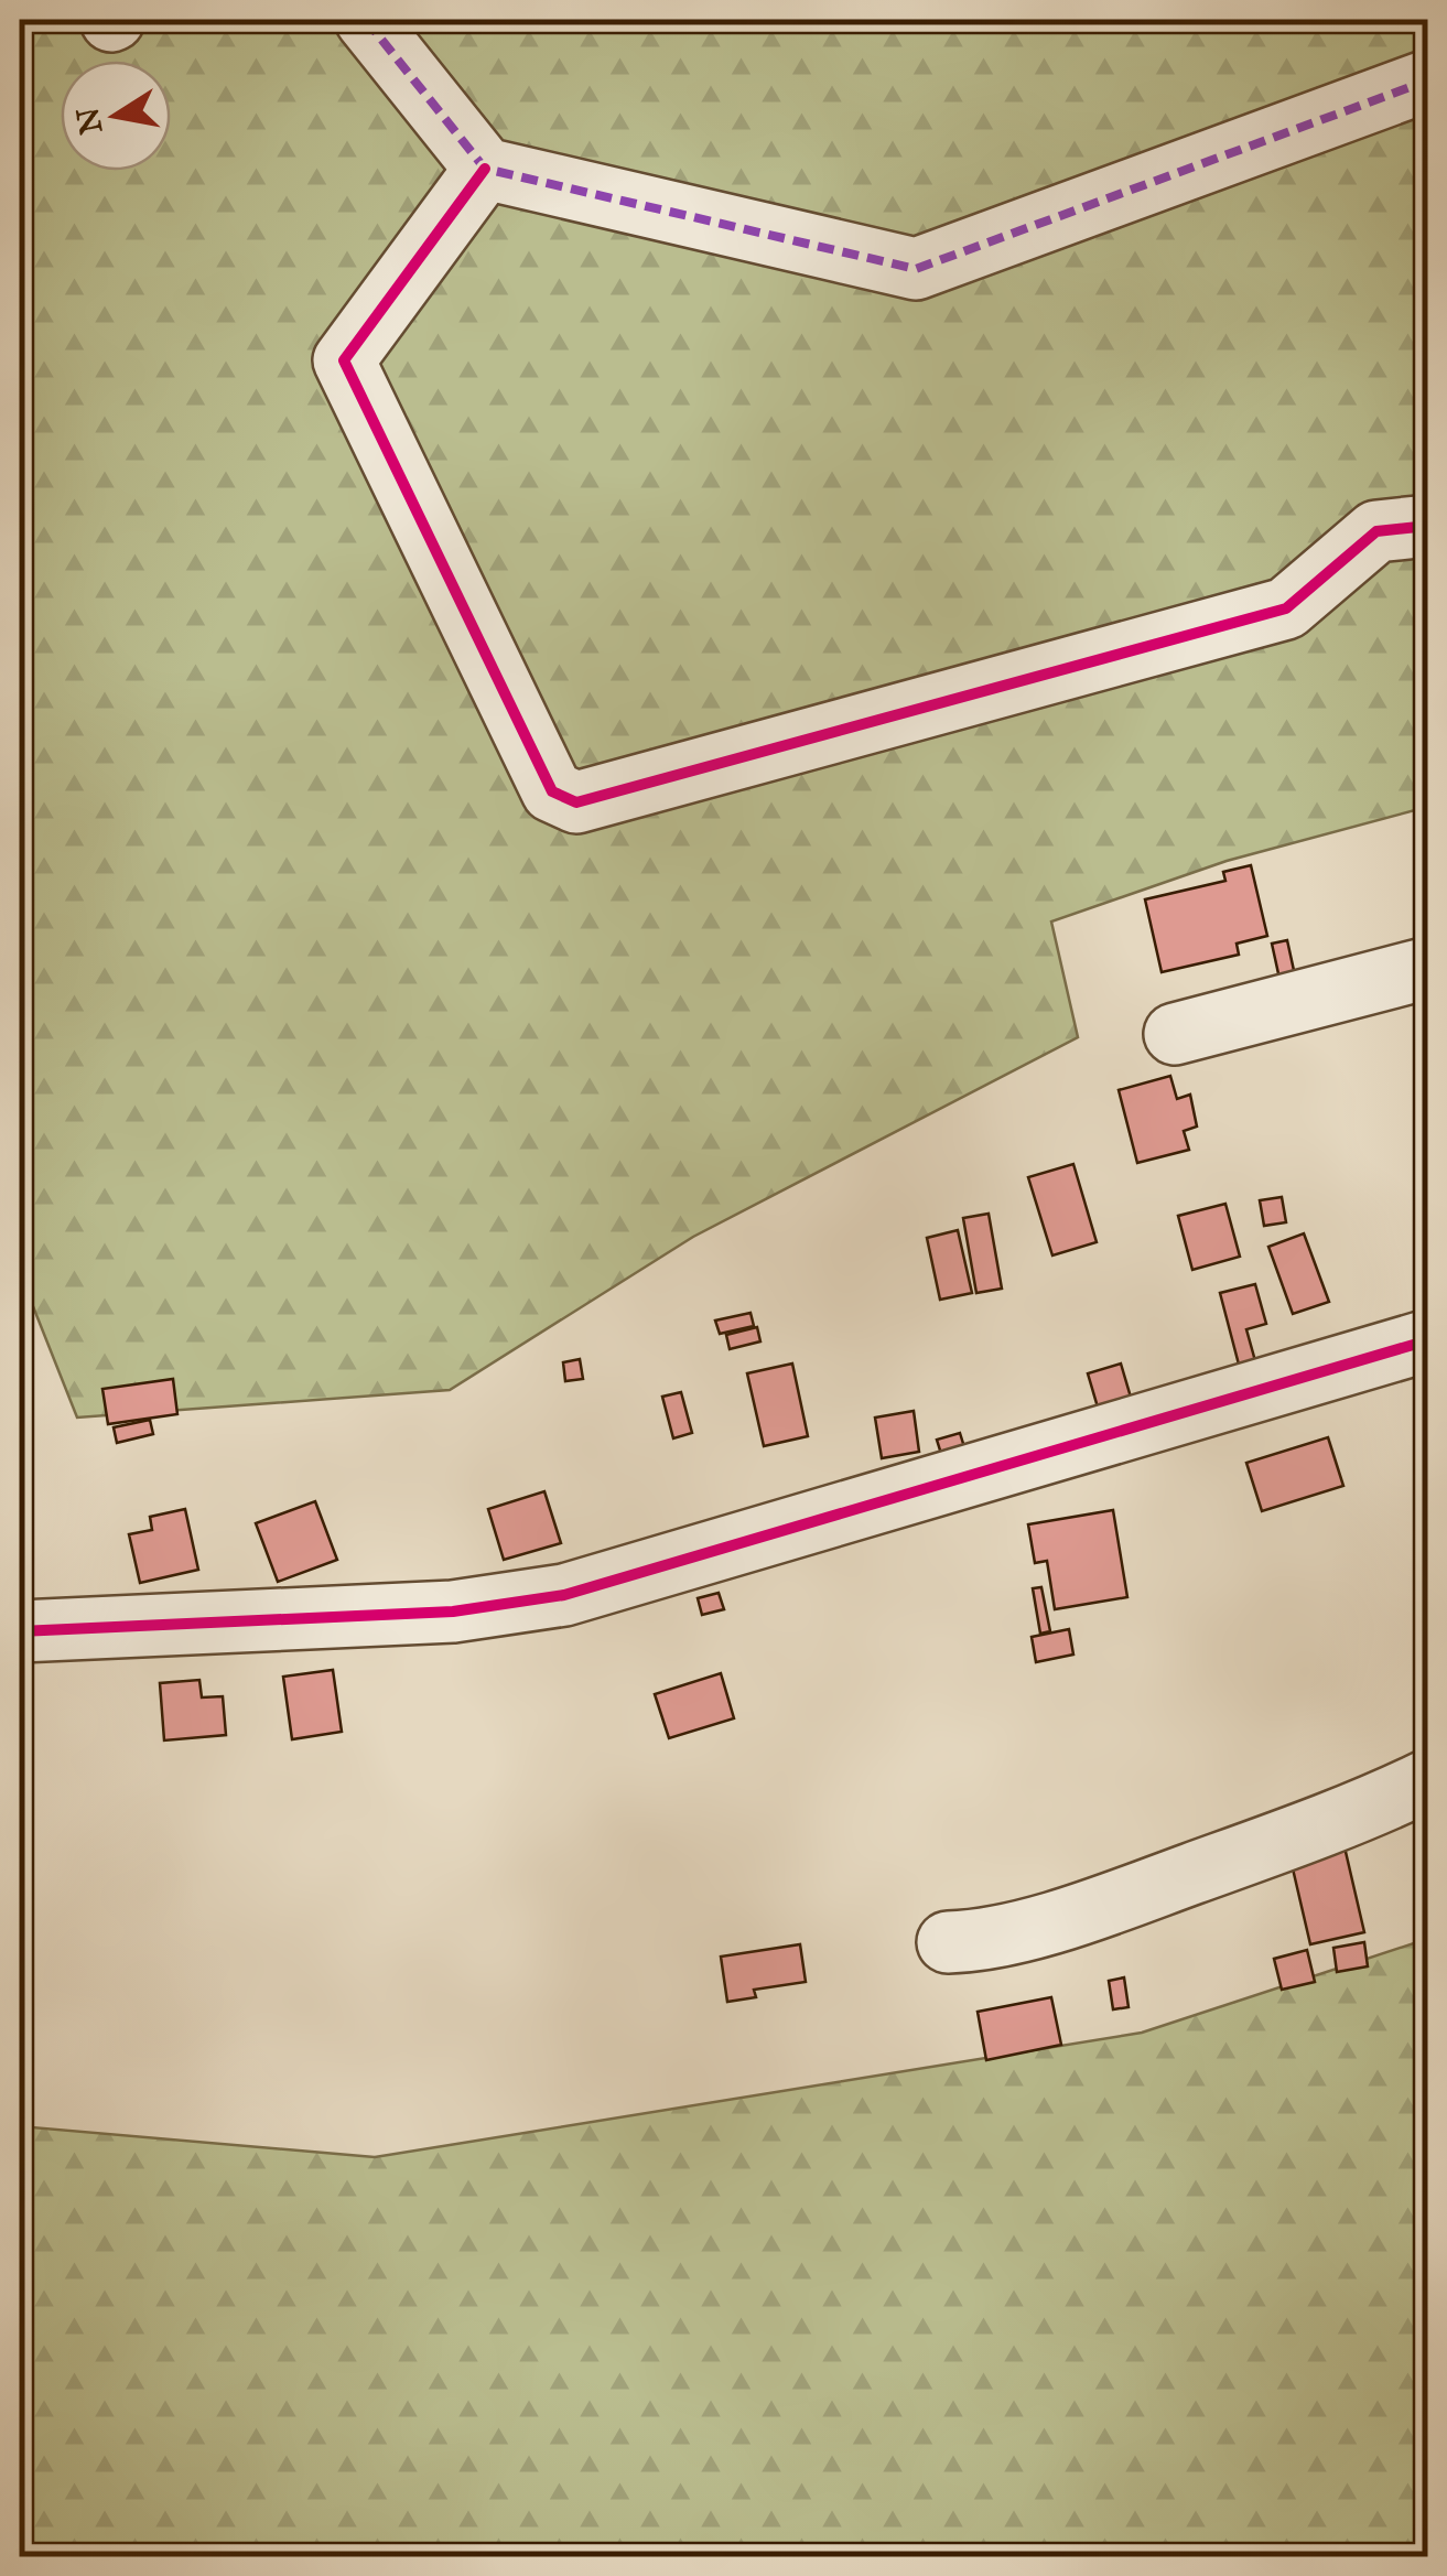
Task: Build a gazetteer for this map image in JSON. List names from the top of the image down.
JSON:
{
  "north": "left"
}
